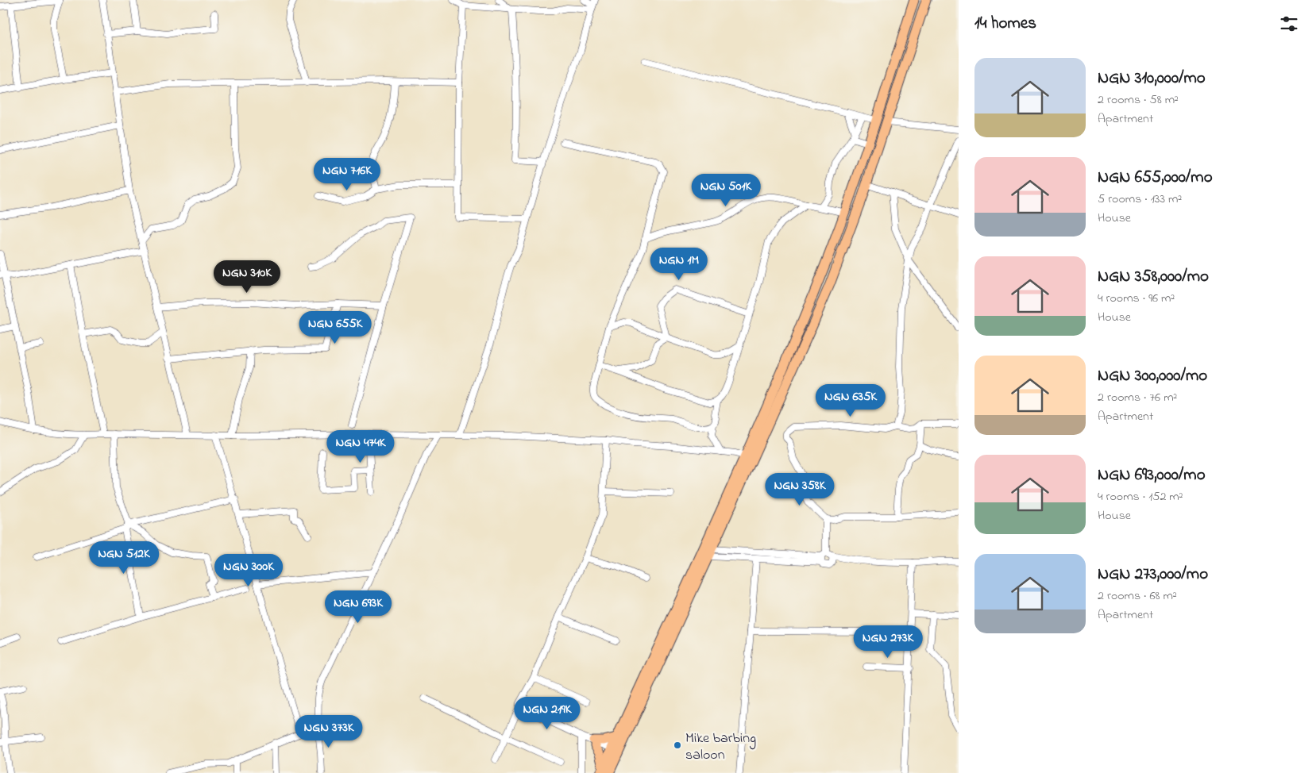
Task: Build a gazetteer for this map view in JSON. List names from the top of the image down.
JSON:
{
  "places": ["Mike barbing saloon"],
  "page": {
    "heading": "14 homes",
    "list": [
      {
        "name": "NGN 310,000/mo",
        "note": "2 rooms · 58 m² · Apartment"
      },
      {
        "name": "NGN 655,000/mo",
        "note": "5 rooms · 133 m² · House"
      },
      {
        "name": "NGN 358,000/mo",
        "note": "4 rooms · 96 m² · House"
      },
      {
        "name": "NGN 300,000/mo",
        "note": "2 rooms · 76 m² · Apartment"
      },
      {
        "name": "NGN 693,000/mo",
        "note": "4 rooms · 152 m² · House"
      },
      {
        "name": "NGN 273,000/mo",
        "note": "2 rooms · 68 m² · Apartment"
      }
    ],
    "price": [
      "NGN 716K",
      "NGN 501K",
      "NGN 1M",
      "NGN 310K",
      "NGN 655K",
      "NGN 635K",
      "NGN 474K",
      "NGN 358K",
      "NGN 512K",
      "NGN 300K",
      "NGN 693K",
      "NGN 273K",
      "NGN 219K",
      "NGN 373K"
    ]
  }
}
